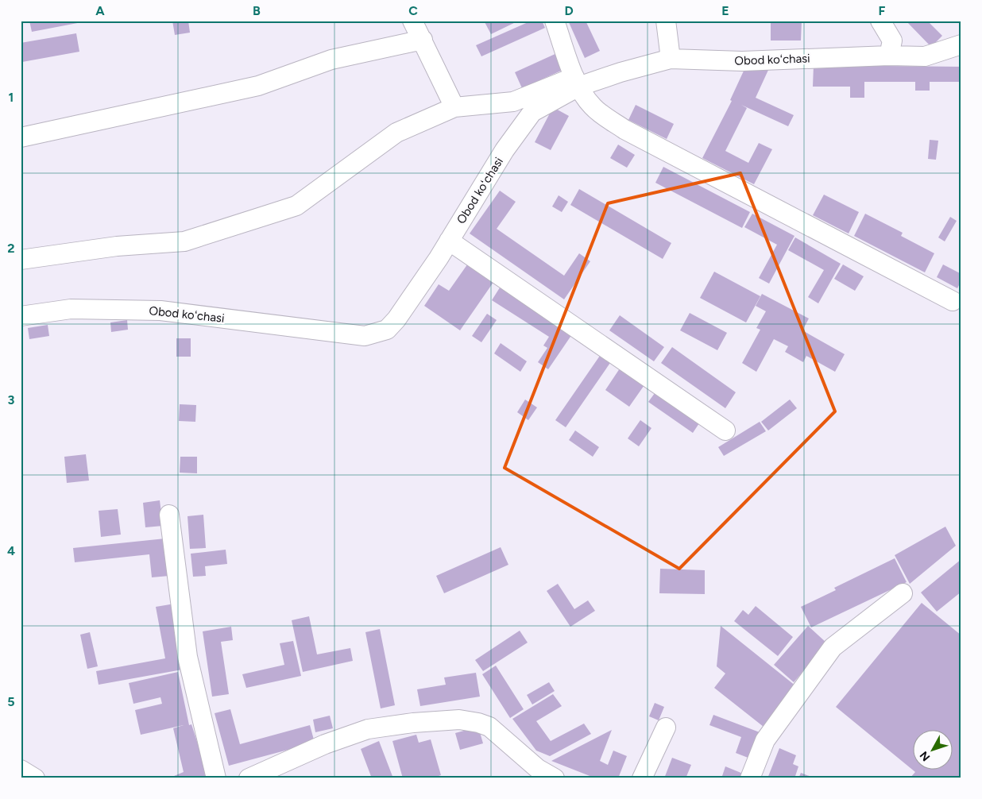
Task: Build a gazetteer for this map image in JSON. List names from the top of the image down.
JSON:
{
  "streets": {
    "street": ["Obod koʻchasi"]
  },
  "north": "bottom left",
  "grid": {
    "columns": [
      "A",
      "B",
      "C",
      "D",
      "E",
      "F"
    ],
    "rows": [
      "1",
      "2",
      "3",
      "4",
      "5"
    ]
  }
}
